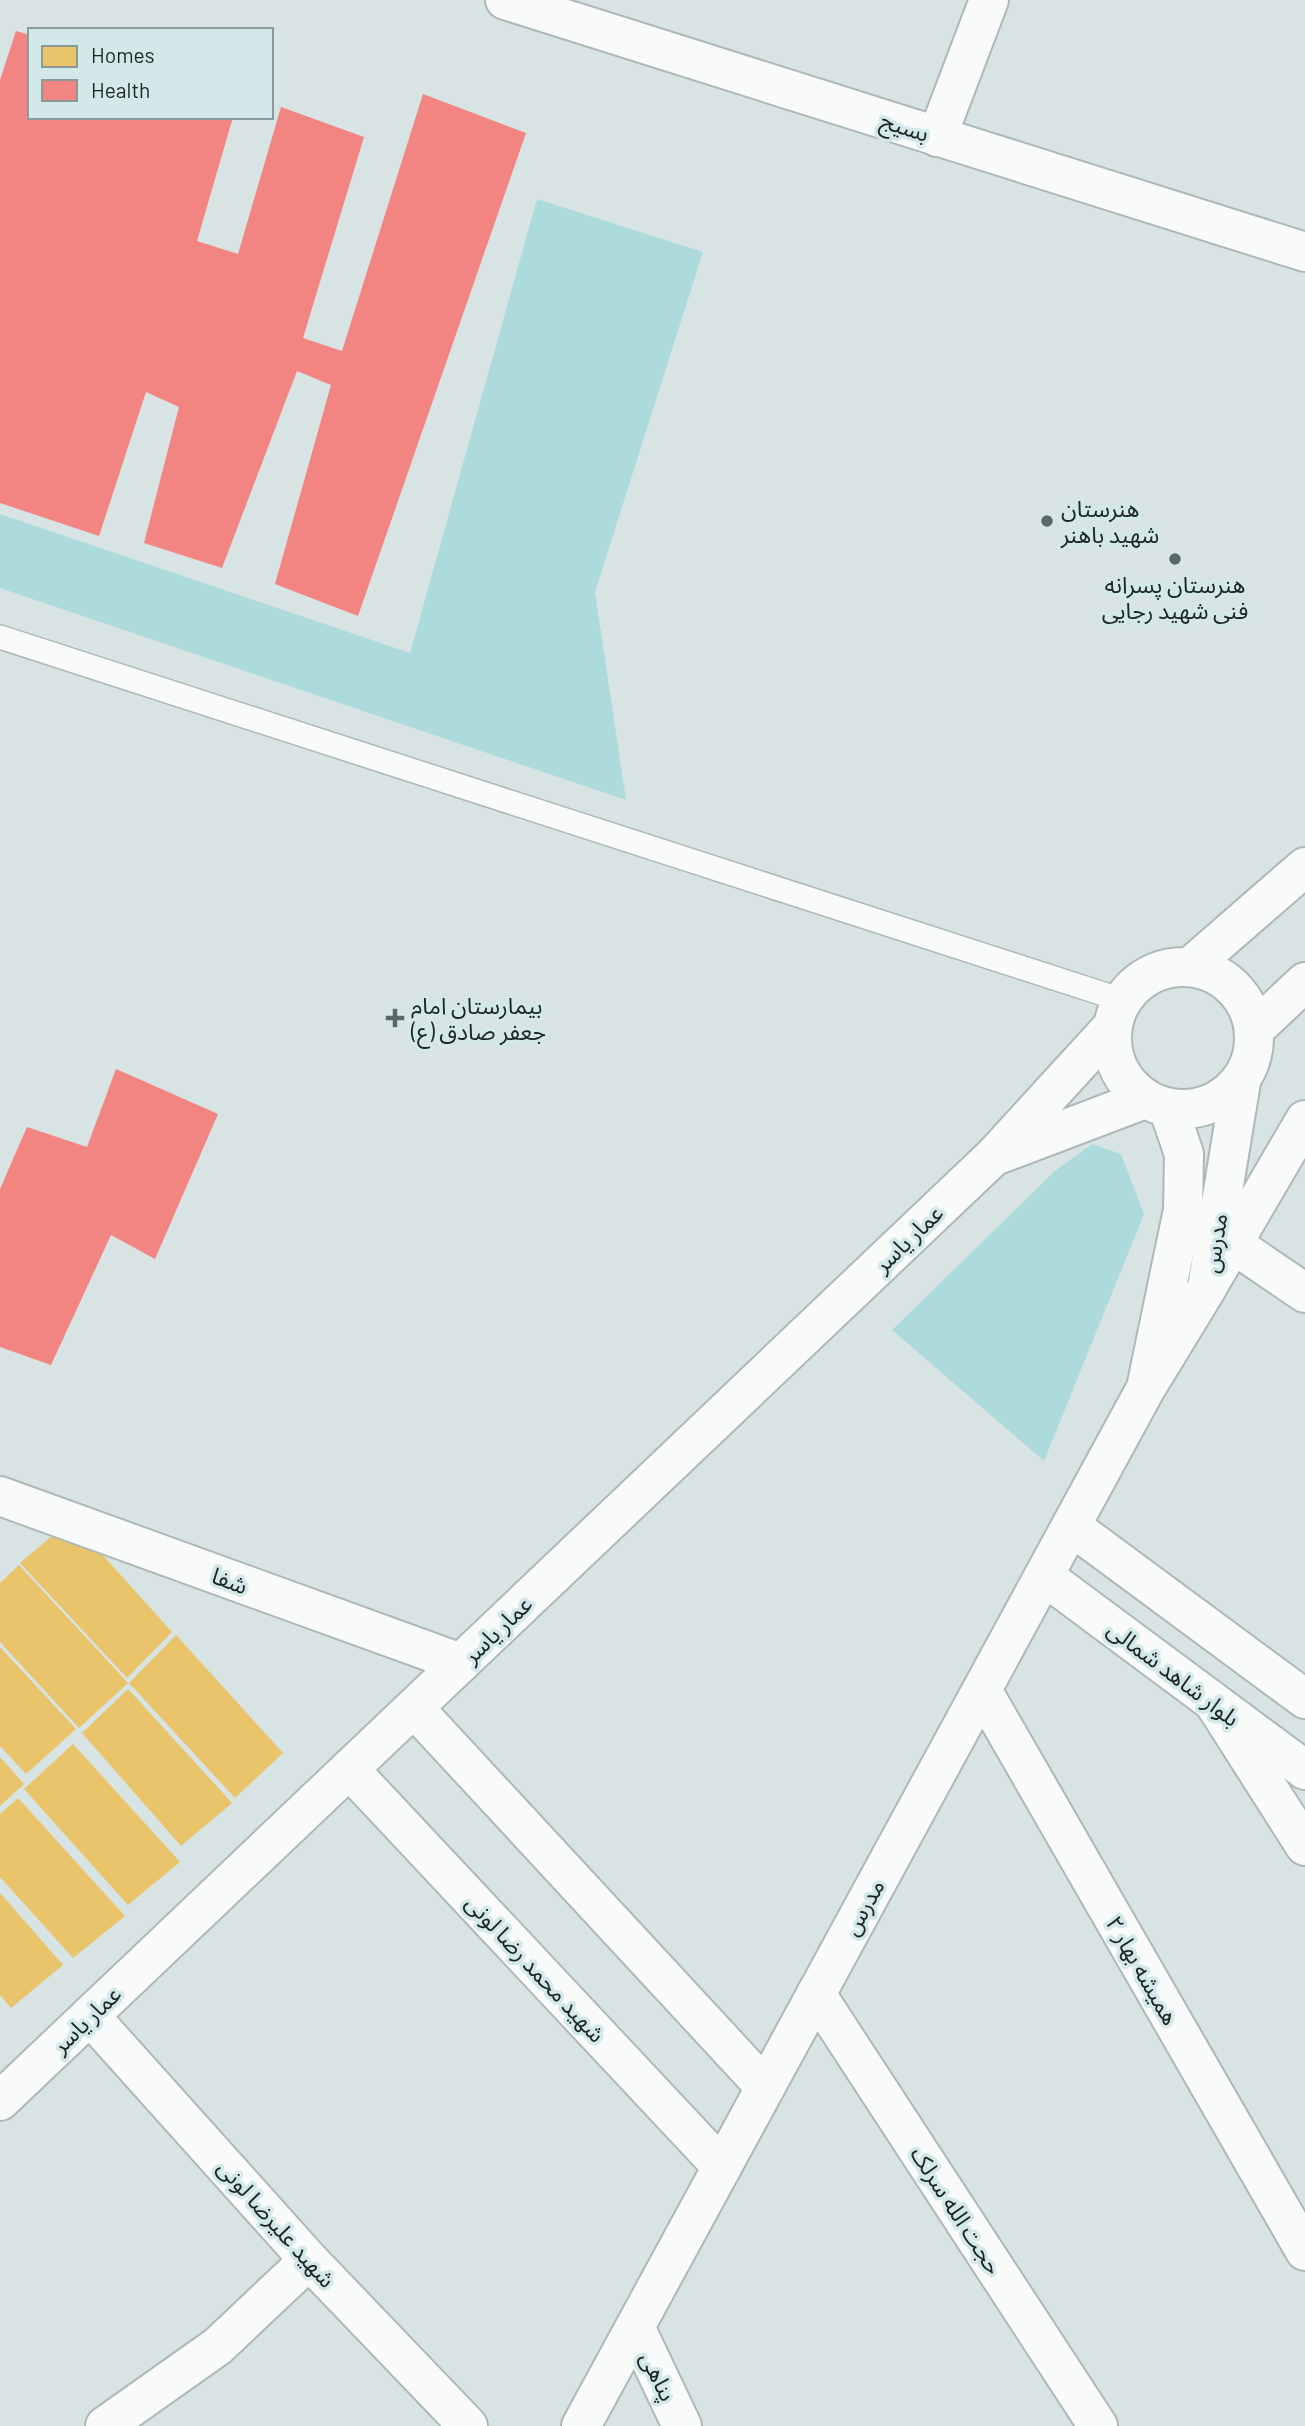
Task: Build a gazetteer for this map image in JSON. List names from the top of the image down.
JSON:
{
  "streets": {
    "street": [
      "بسیج",
      "عمار یاسر",
      "مدرس",
      "شفا",
      "بلوار شاهد شمالی",
      "شهید محمد رضا لونی",
      "همیشه بهار ۲",
      "حجت الله سرلک",
      "شهید علیرضا لونی",
      "پناهی"
    ]
  },
  "crossings": [
    ["عمار یاسر", "مدرس"],
    ["عمار یاسر", "شفا"],
    ["عمار یاسر", "شهید محمد رضا لونی"],
    ["عمار یاسر", "شهید علیرضا لونی"],
    ["مدرس", "بلوار شاهد شمالی"],
    ["مدرس", "شهید محمد رضا لونی"],
    ["مدرس", "همیشه بهار ۲"],
    ["مدرس", "حجت الله سرلک"],
    ["مدرس", "پناهی"]
  ],
  "places": {
    "other": ["هنرستان شهید باهنر", "هنرستان پسرانه فنی شهید رجایی"],
    "health": ["بیمارستان امام جعفر صادق (ع)"]
  },
  "legend": ["Homes", "Health"]
}
